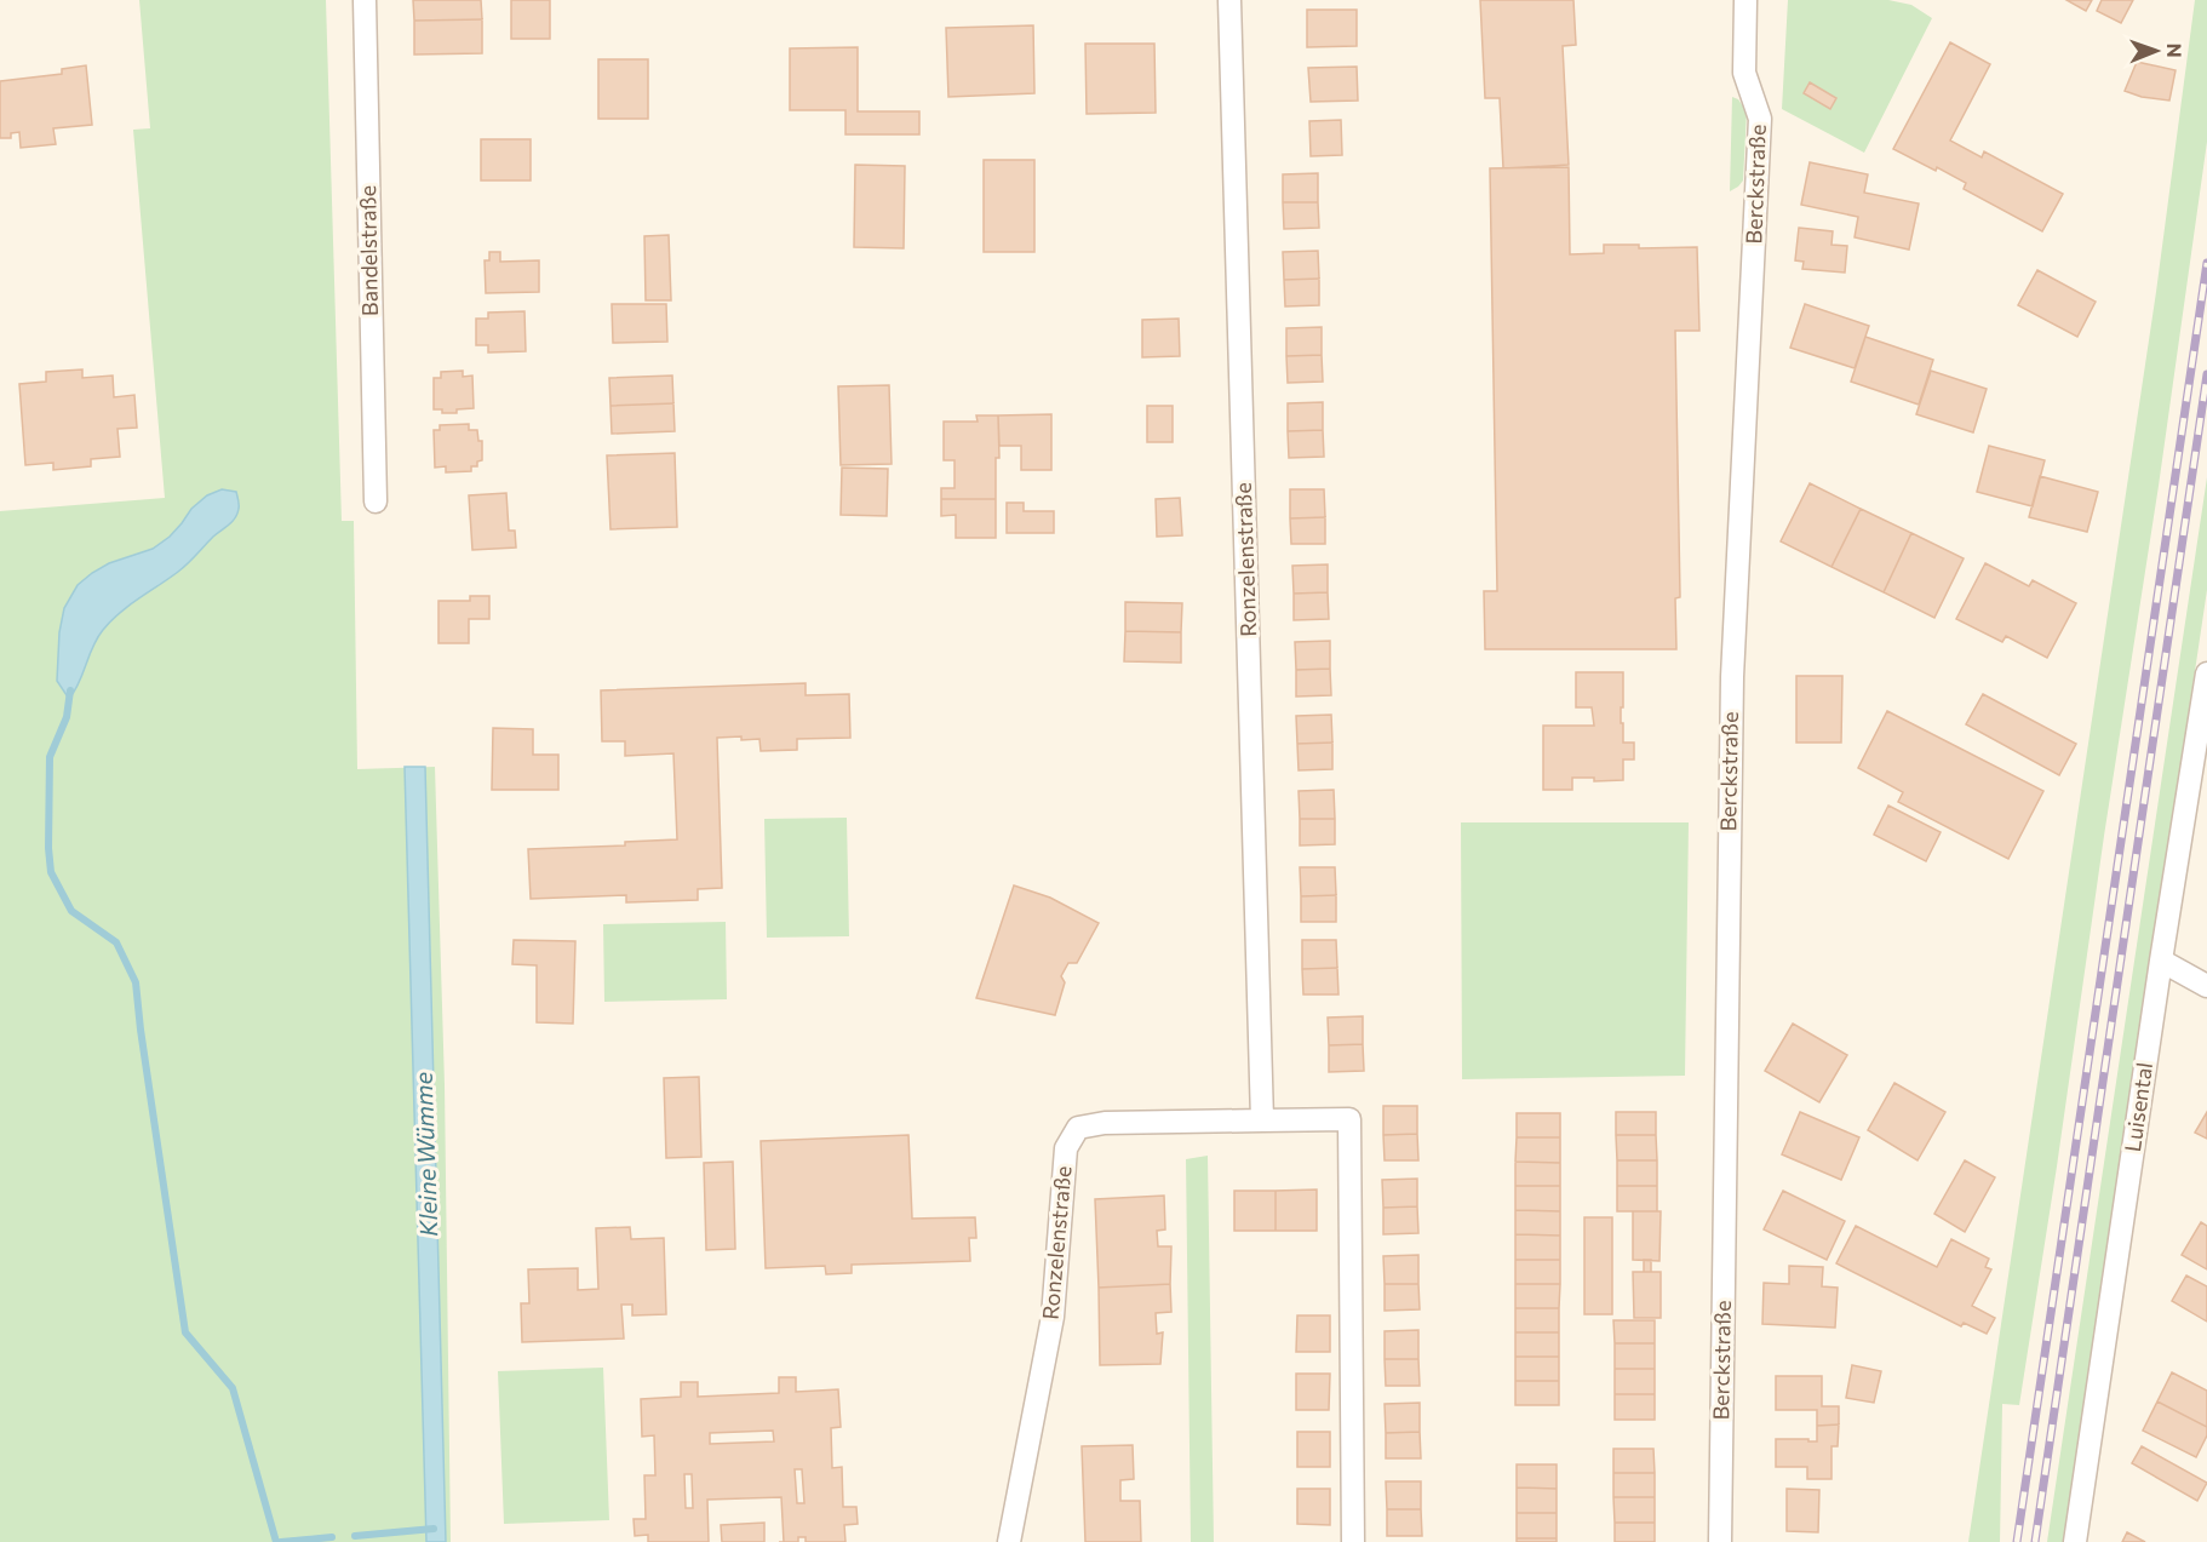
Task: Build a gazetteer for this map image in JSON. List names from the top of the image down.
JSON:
{
  "streets": {
    "street": [
      "Berckstraße",
      "Bandelstraße",
      "Ronzelenstraße",
      "Luisental"
    ]
  },
  "water": ["Kleine Wümme"],
  "north": "right"
}
